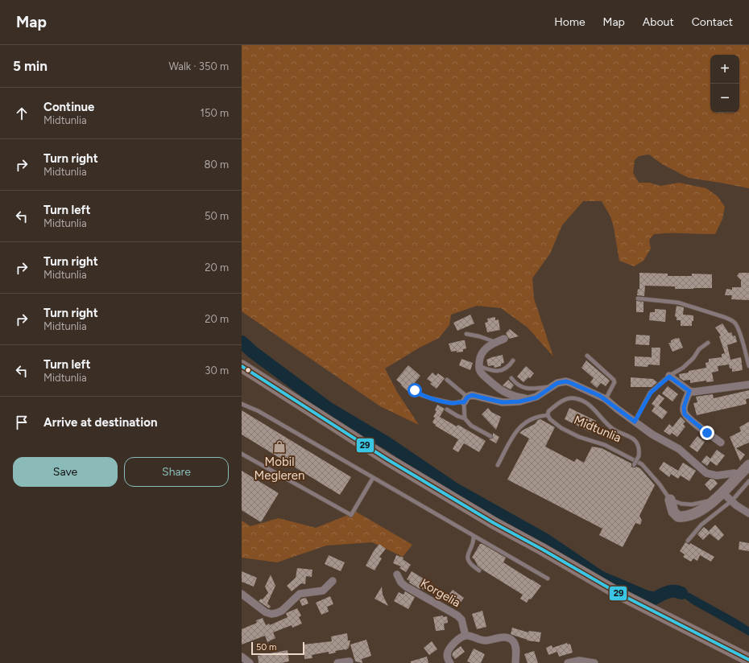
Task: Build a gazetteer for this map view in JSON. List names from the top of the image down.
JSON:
{
  "streets": {
    "street": ["Midtunlia", "Korgelia"]
  },
  "places": {
    "shop": ["Mobil Megleren"]
  },
  "lines": ["transit line 29"],
  "scale_bar": "50 m",
  "page": {
    "header": "Map",
    "nav": [
      "Home",
      "Map",
      "About",
      "Contact"
    ],
    "heading": ["5 min", "Walk · 350 m"],
    "map_buttons": ["+", "−"],
    "list": [
      ["Continue", "Midtunlia", "150 m"],
      ["Turn right", "Midtunlia", "80 m"],
      ["Turn left", "Midtunlia", "50 m"],
      ["Turn right", "Midtunlia", "20 m"],
      ["Turn right", "Midtunlia", "20 m"],
      ["Turn left", "Midtunlia", "30 m"],
      "Arrive at destination"
    ],
    "buttons": ["Save", "Share"],
    "scale": "50 m"
  }
}
